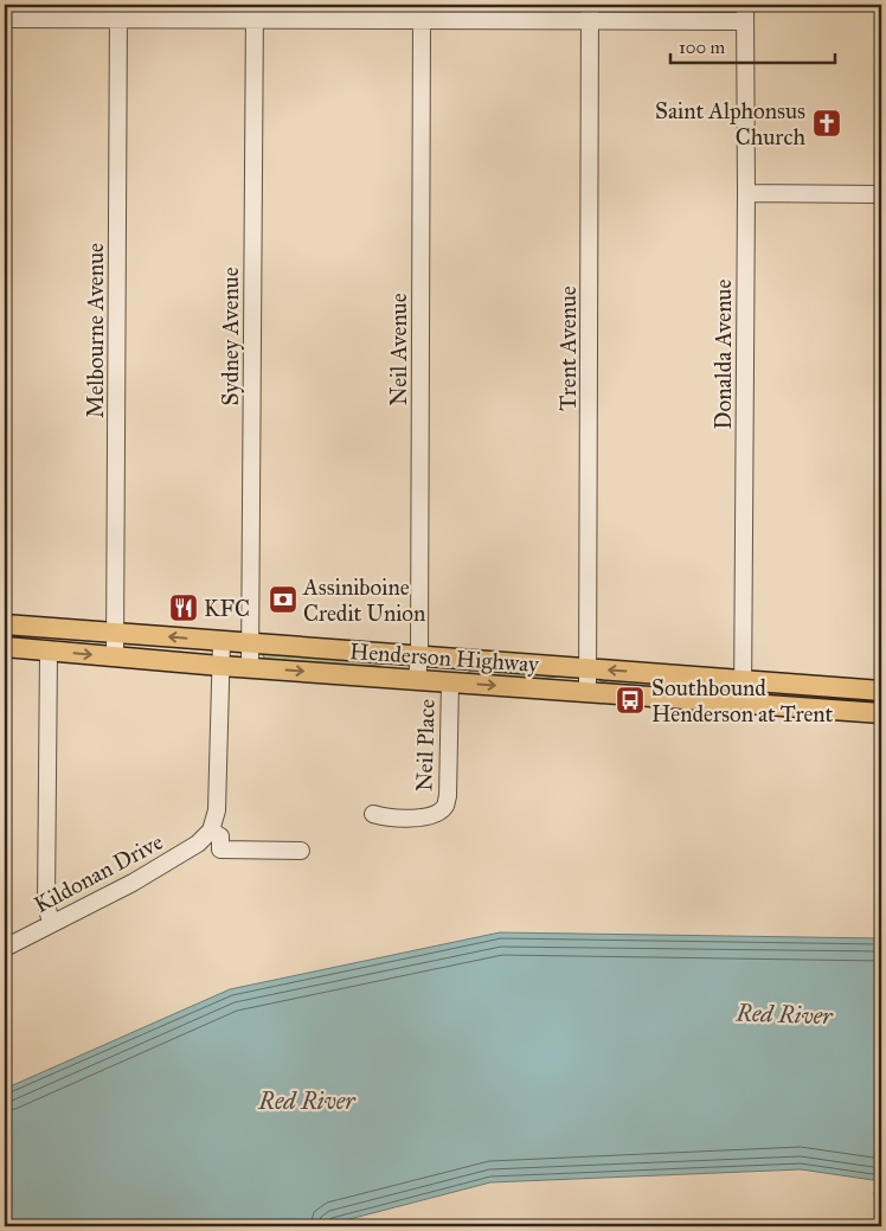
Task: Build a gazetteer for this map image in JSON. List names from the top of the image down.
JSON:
{
  "streets": {
    "main road": ["Henderson Highway"],
    "street": [
      "Melbourne Avenue",
      "Sydney Avenue",
      "Trent Avenue",
      "Neil Avenue",
      "Donalda Avenue",
      "Neil Place",
      "Kildonan Drive"
    ]
  },
  "crossings": [
    ["Melbourne Avenue", "Henderson Highway"],
    ["Sydney Avenue", "Henderson Highway"],
    ["Trent Avenue", "Henderson Highway"],
    ["Neil Avenue", "Henderson Highway"],
    ["Donalda Avenue", "Henderson Highway"],
    ["Henderson Highway", "Neil Place"]
  ],
  "water": ["Red River"],
  "places": {
    "church": ["Saint Alphonsus Church"],
    "bank": ["Assiniboine Credit Union"],
    "restaurant": ["KFC"],
    "bus stop": ["Southbound Henderson at Trent"]
  },
  "scale_bar": "100 m"
}
